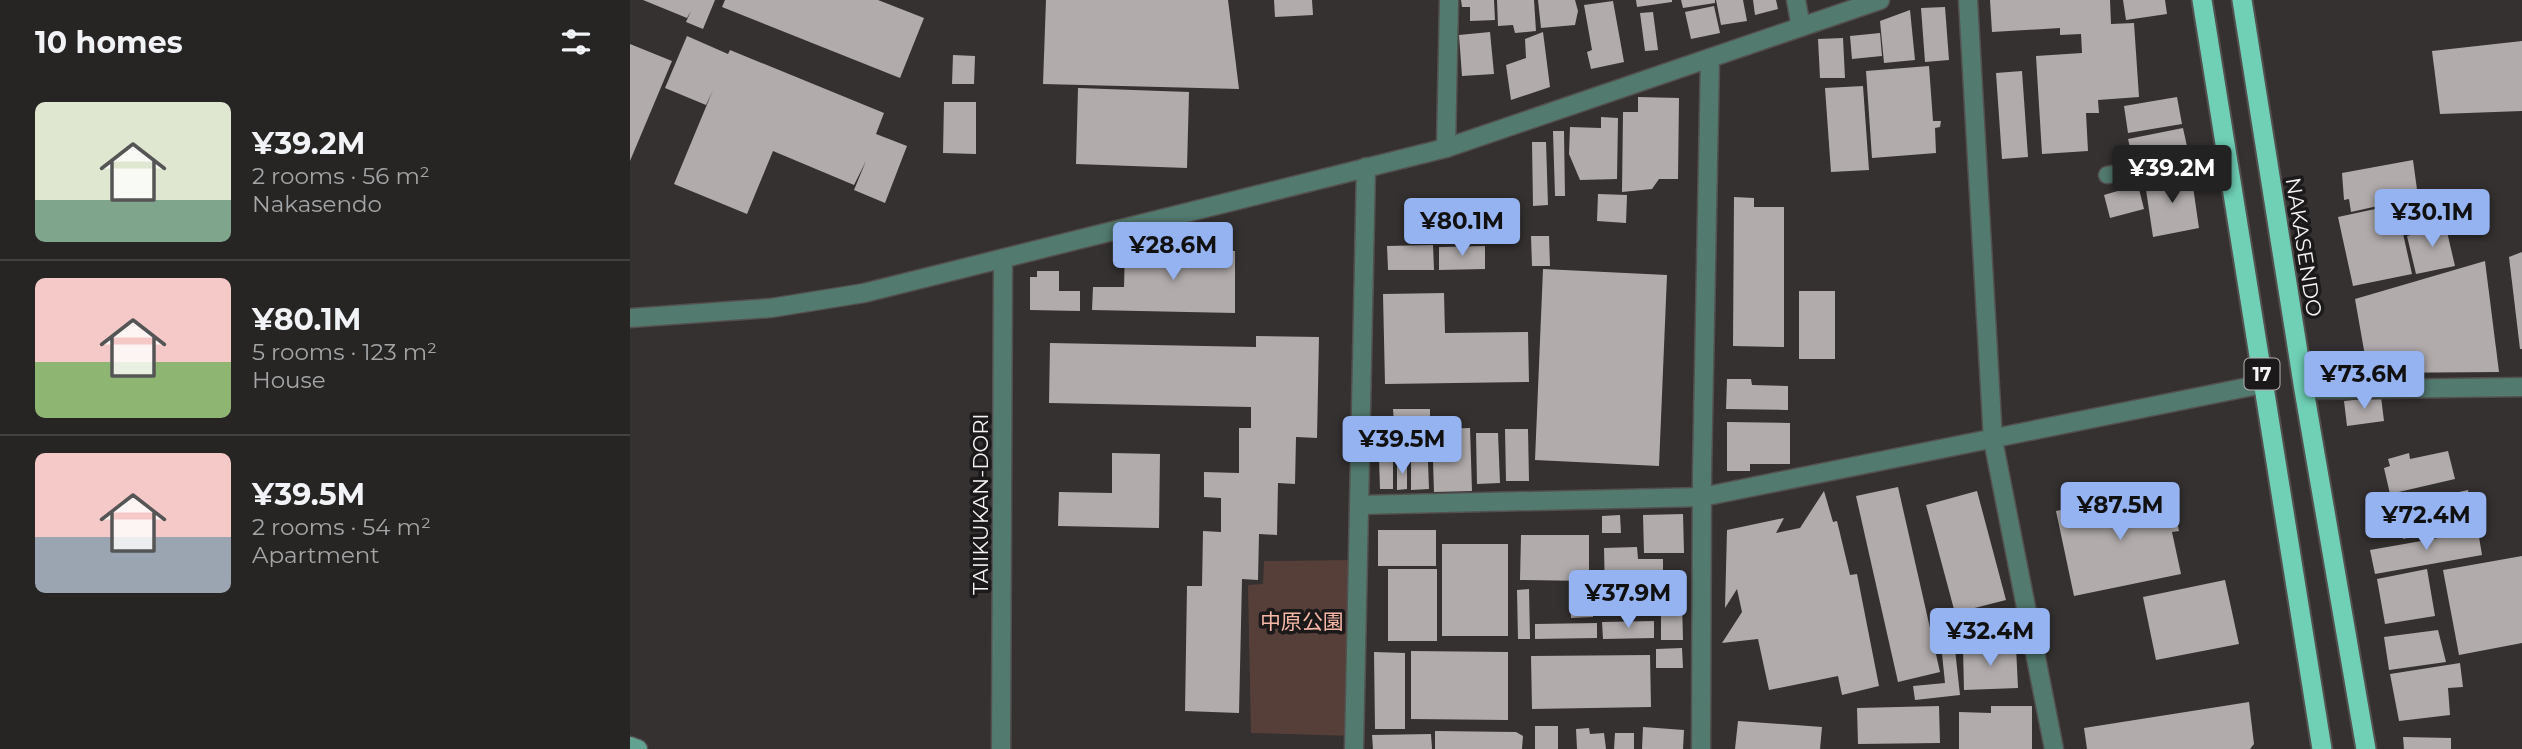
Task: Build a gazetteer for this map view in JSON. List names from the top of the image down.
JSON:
{
  "streets": {
    "highway": ["NAKASENDO", "17"],
    "street": ["TAIIKUKAN-DORI"]
  },
  "parks": ["中原公園"],
  "page": {
    "heading": "10 homes",
    "list": [
      {
        "name": "¥39.2M",
        "note": "2 rooms · 56 m² · Nakasendo"
      },
      {
        "name": "¥80.1M",
        "note": "5 rooms · 123 m² · House"
      },
      {
        "name": "¥39.5M",
        "note": "2 rooms · 54 m² · Apartment"
      }
    ],
    "price": [
      "¥39.2M",
      "¥30.1M",
      "¥80.1M",
      "¥28.6M",
      "¥73.6M",
      "¥39.5M",
      "¥87.5M",
      "¥72.4M",
      "¥37.9M",
      "¥32.4M"
    ]
  }
}
